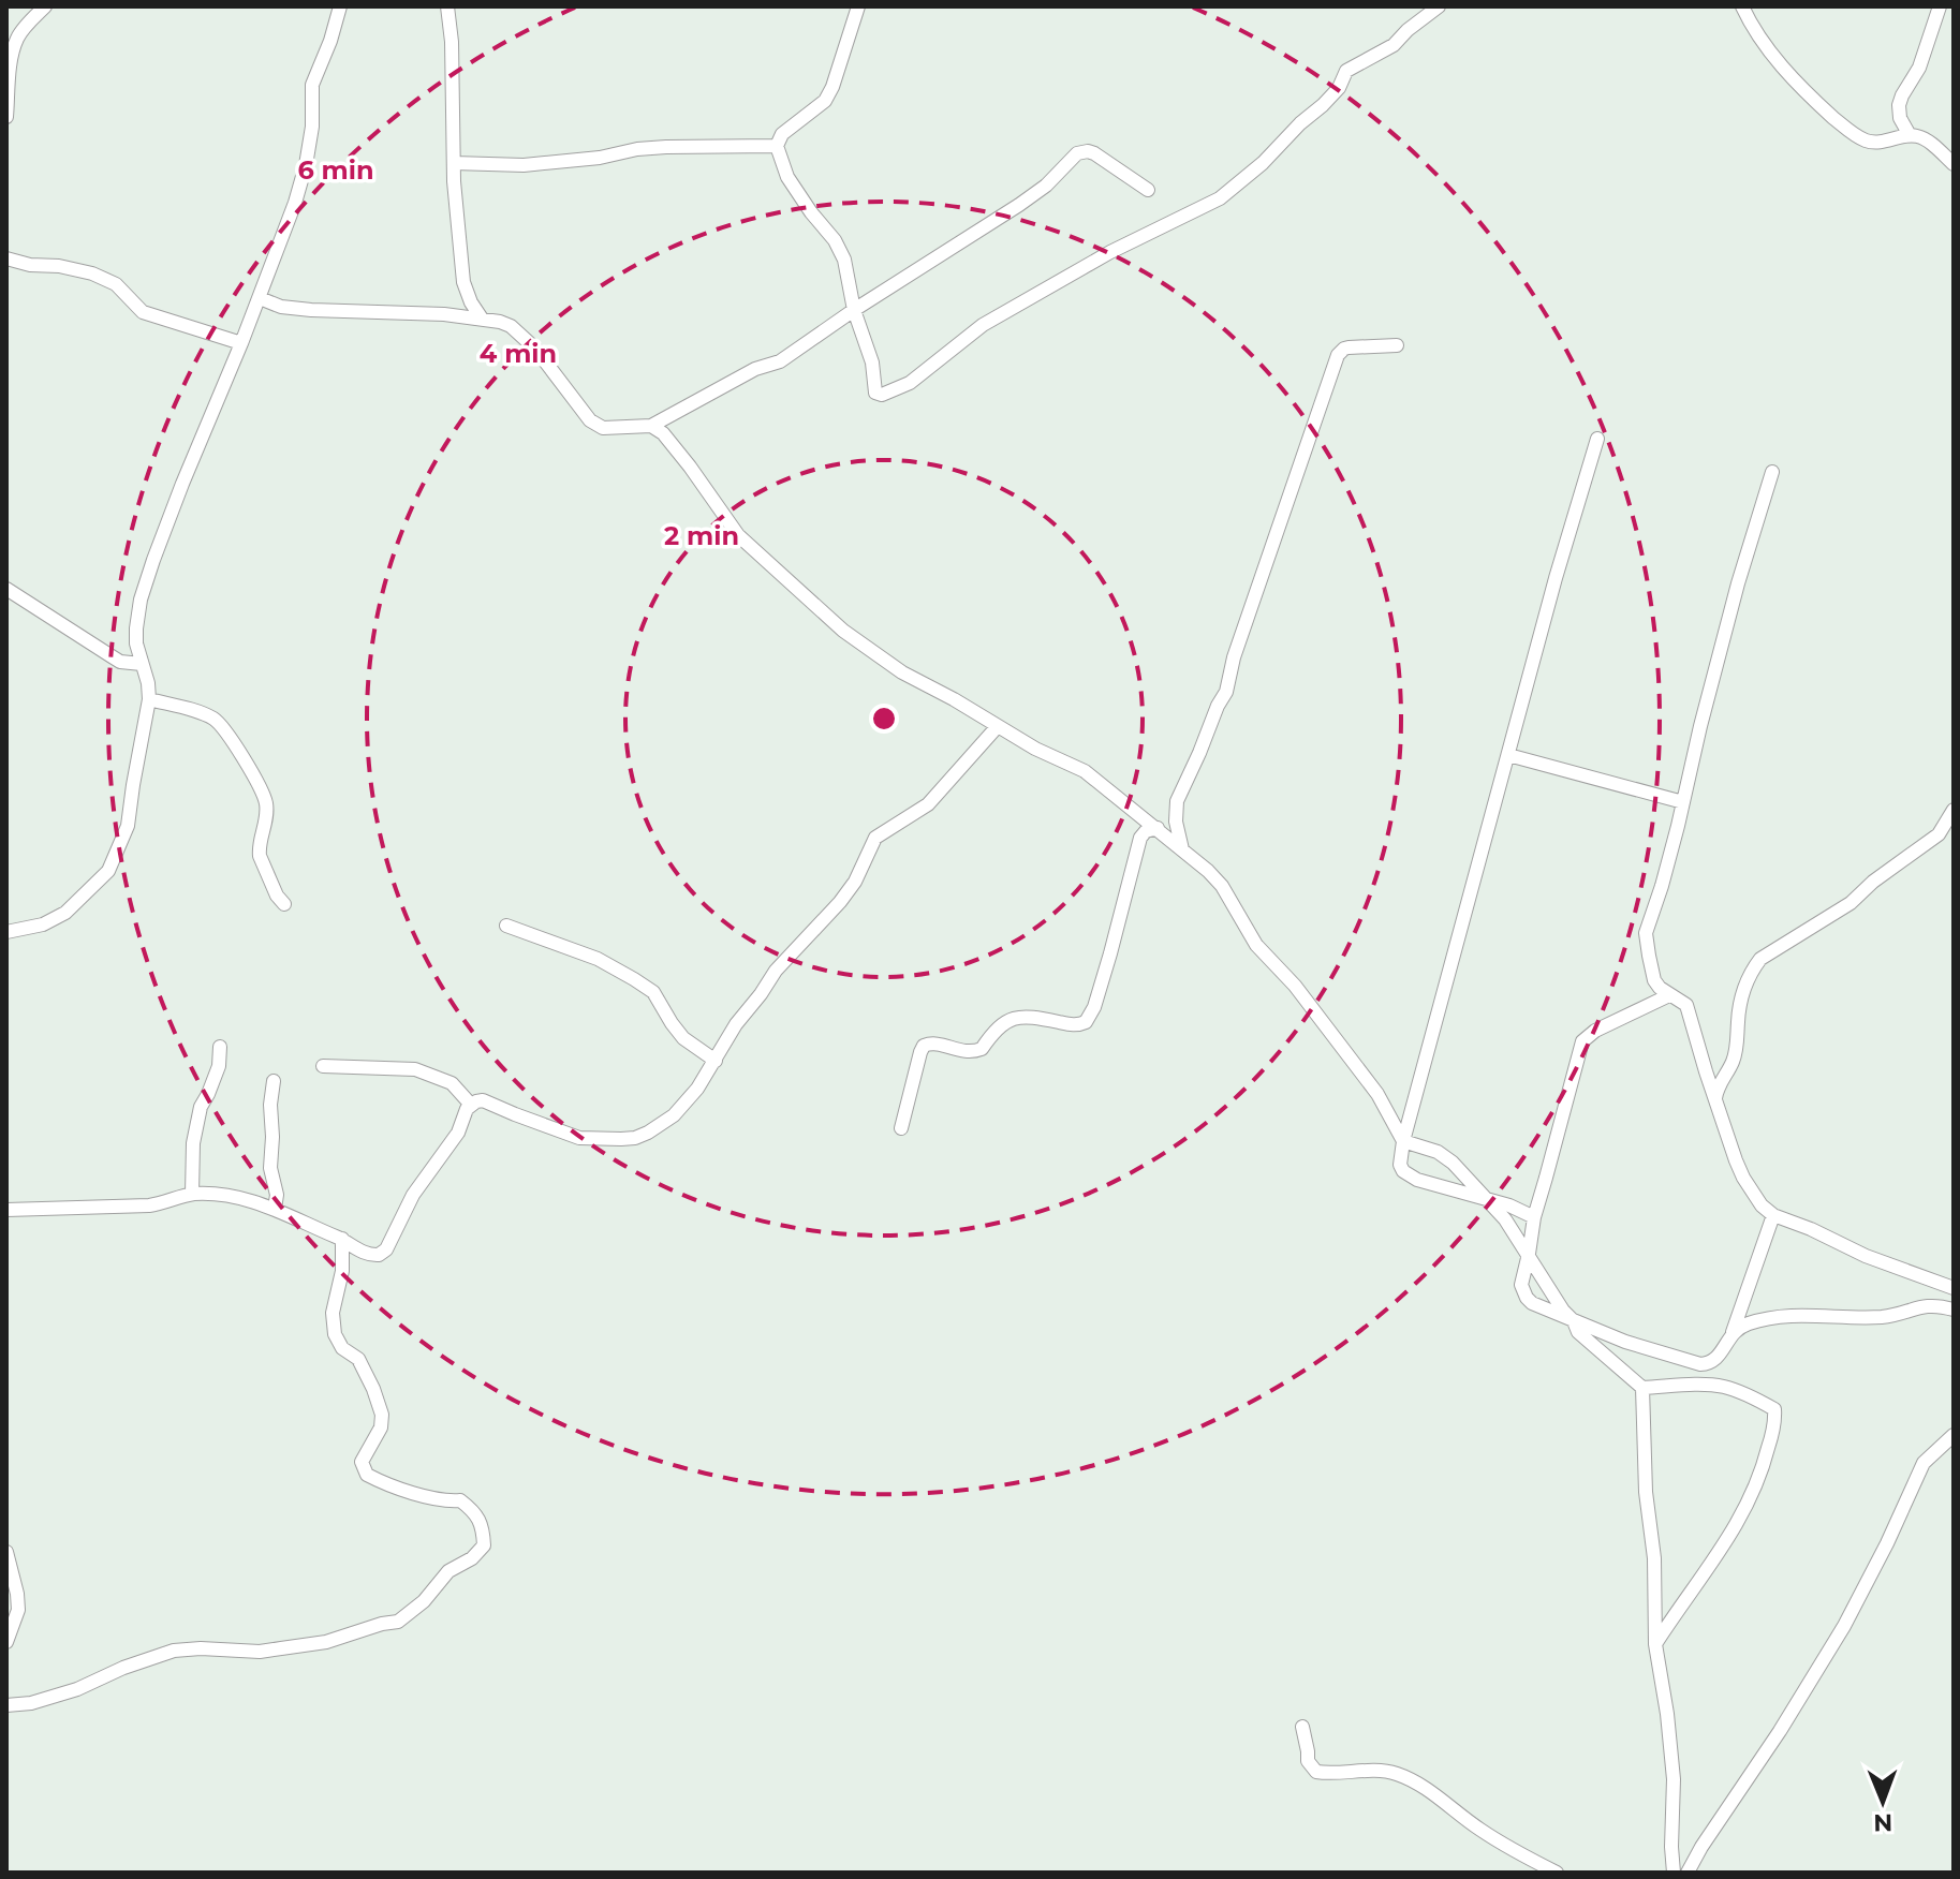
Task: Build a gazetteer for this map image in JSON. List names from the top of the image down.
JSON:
{
  "north": "bottom",
  "rings": ["6 min", "4 min", "2 min"]
}
